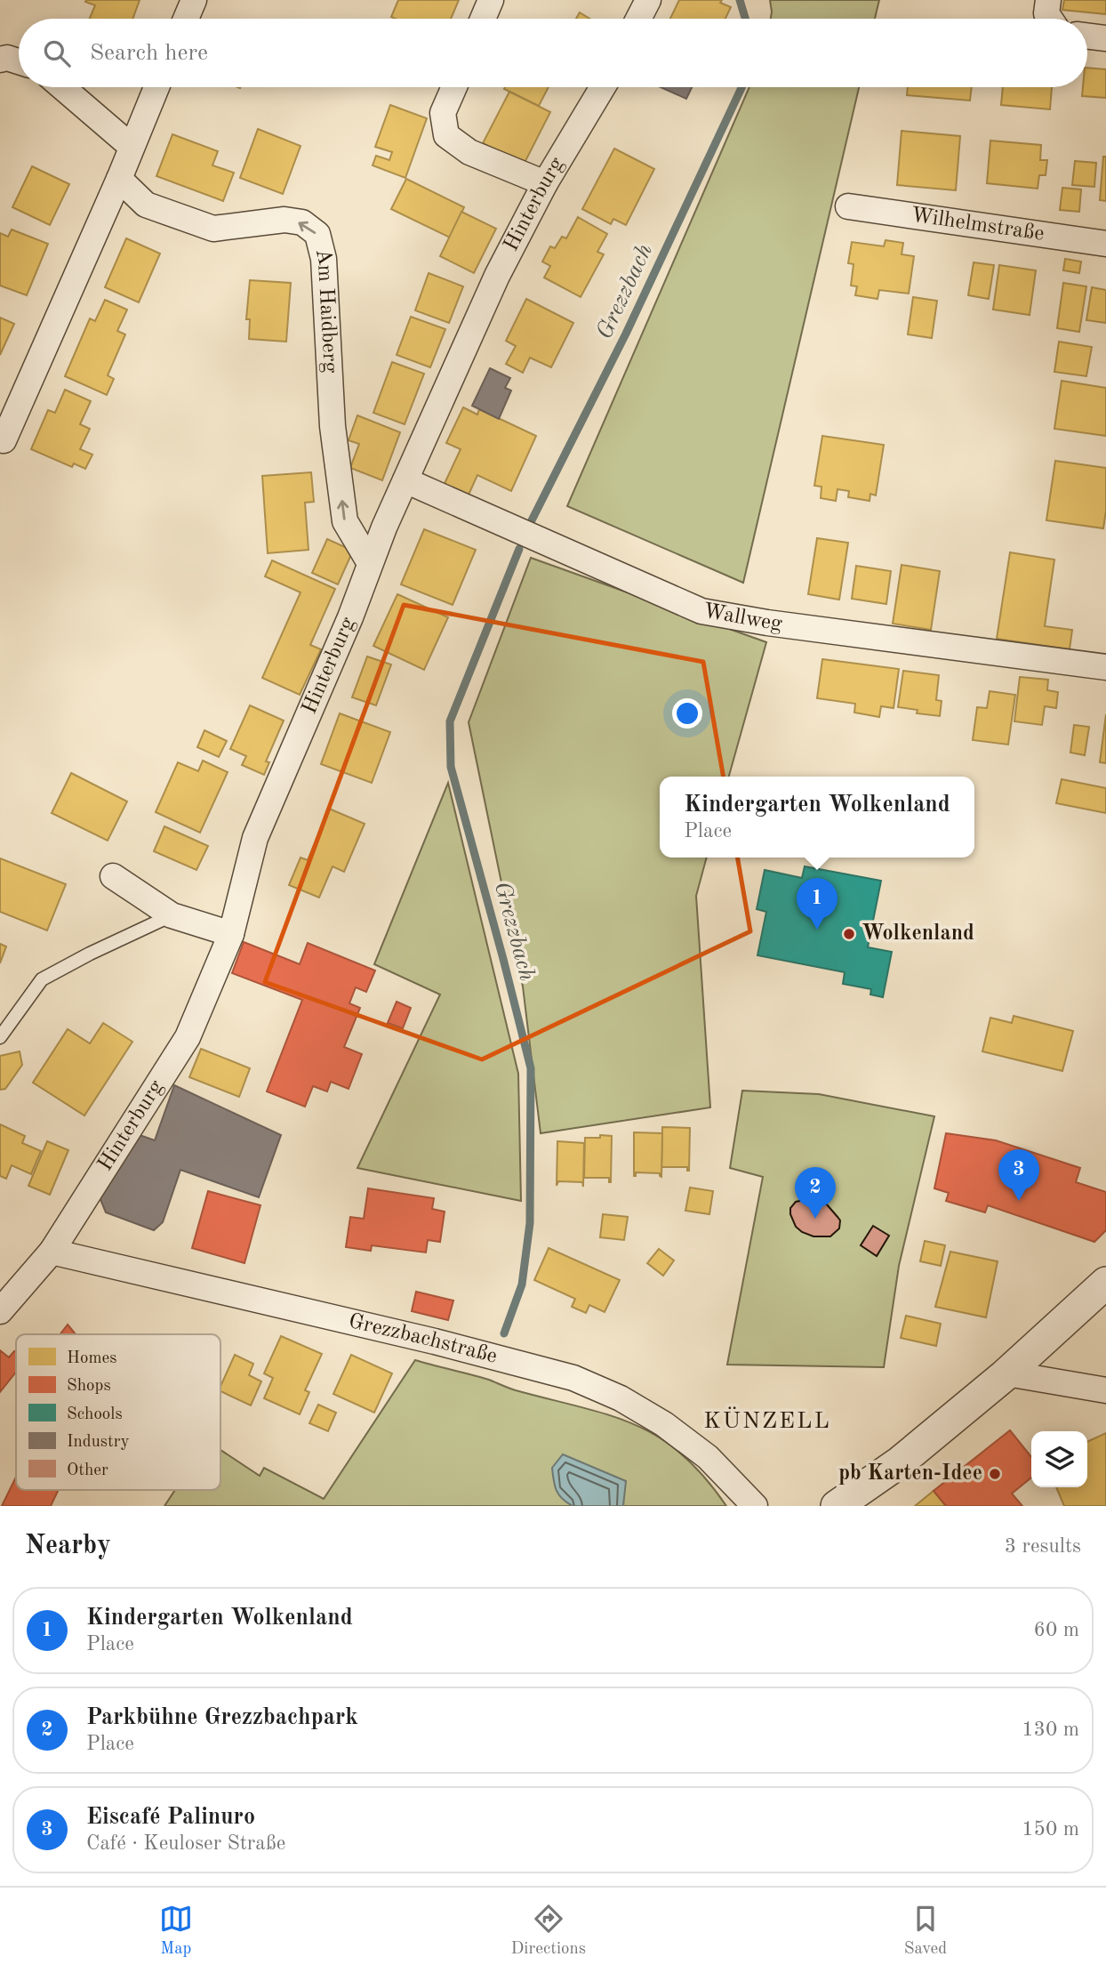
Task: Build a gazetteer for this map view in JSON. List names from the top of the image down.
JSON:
{
  "streets": {
    "street": [
      "Hinterburg",
      "Wilhelmstraße",
      "Am Haidberg",
      "Wallweg",
      "Grezzbachstraße"
    ]
  },
  "crossings": [
    ["Hinterburg", "Am Haidberg"],
    ["Hinterburg", "Wallweg"],
    ["Hinterburg", "Grezzbachstraße"]
  ],
  "one_way": ["Am Haidberg"],
  "districts": ["KÜNZELL"],
  "water": ["Grezzbach"],
  "places": ["Wolkenland", "pb Karten-Idee"],
  "legend": [
    "Homes",
    "Shops",
    "Schools",
    "Industry",
    "Other"
  ],
  "page": {
    "search": "Search here",
    "popup": ["Kindergarten Wolkenland", "Place"],
    "pins": ["1", "3", "2"],
    "heading": ["Nearby", "3 results"],
    "list": [
      {
        "mark": "1",
        "name": "Kindergarten Wolkenland",
        "note": "Place",
        "value": "60 m"
      },
      {
        "mark": "2",
        "name": "Parkbühne Grezzbachpark",
        "note": "Place",
        "value": "130 m"
      },
      {
        "mark": "3",
        "name": "Eiscafé Palinuro",
        "note": "Café · Keuloser Straße",
        "value": "150 m"
      }
    ],
    "nav": ["Map", "Directions", "Saved"]
  }
}
